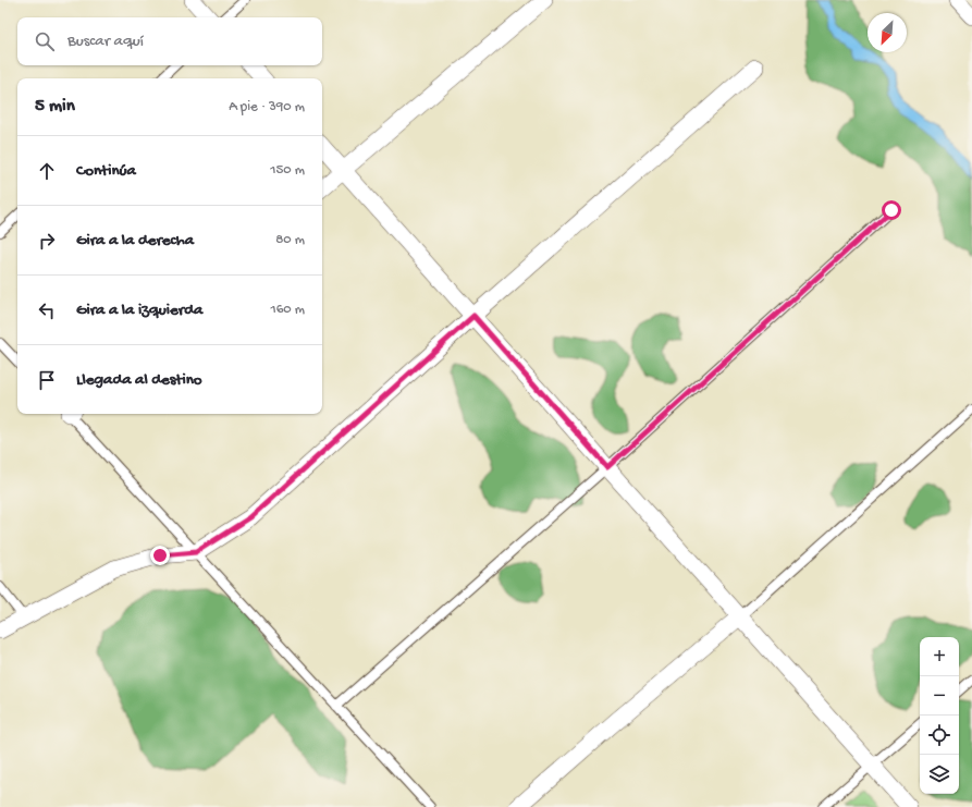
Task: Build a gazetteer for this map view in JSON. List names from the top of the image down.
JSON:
{
  "north": "bottom left",
  "page": {
    "search": "Buscar aquí",
    "heading": ["5 min", "A pie · 390 m"],
    "list": [
      ["Continúa", "150 m"],
      ["Gira a la derecha", "80 m"],
      ["Gira a la izquierda", "160 m"],
      "Llegada al destino"
    ],
    "map_buttons": ["+", "−"]
  }
}
